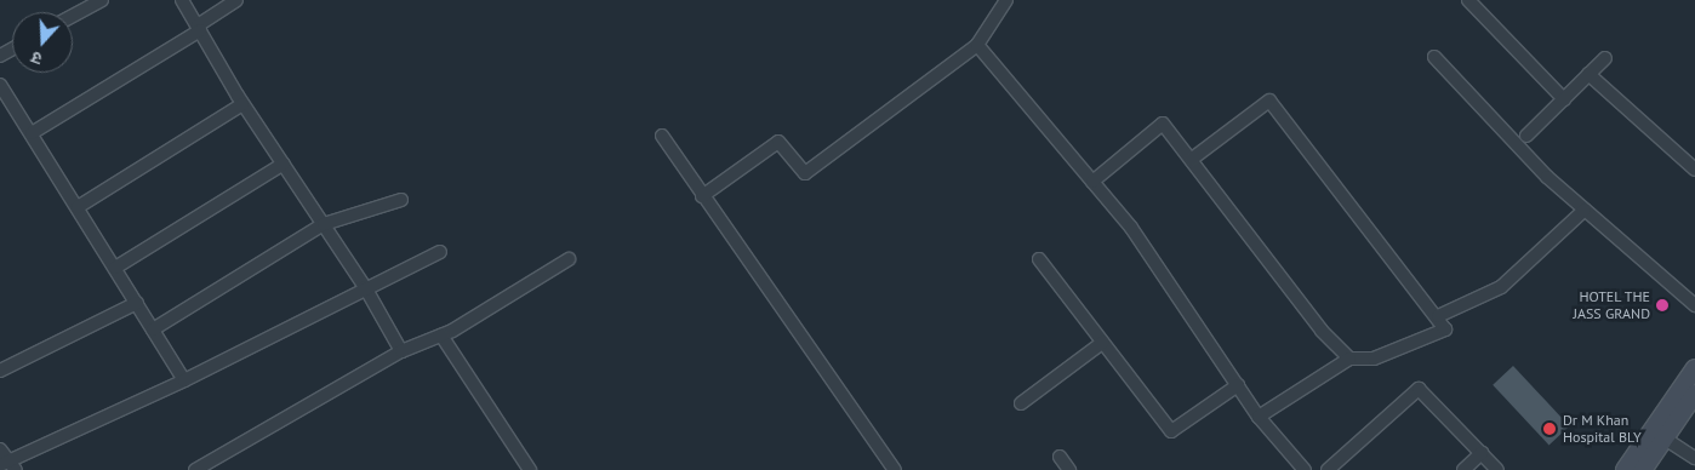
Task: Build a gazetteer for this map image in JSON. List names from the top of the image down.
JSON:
{
  "places": ["HOTEL THE JASS GRAND", "Dr M Khan Hospital BLY"],
  "north": "bottom"
}
